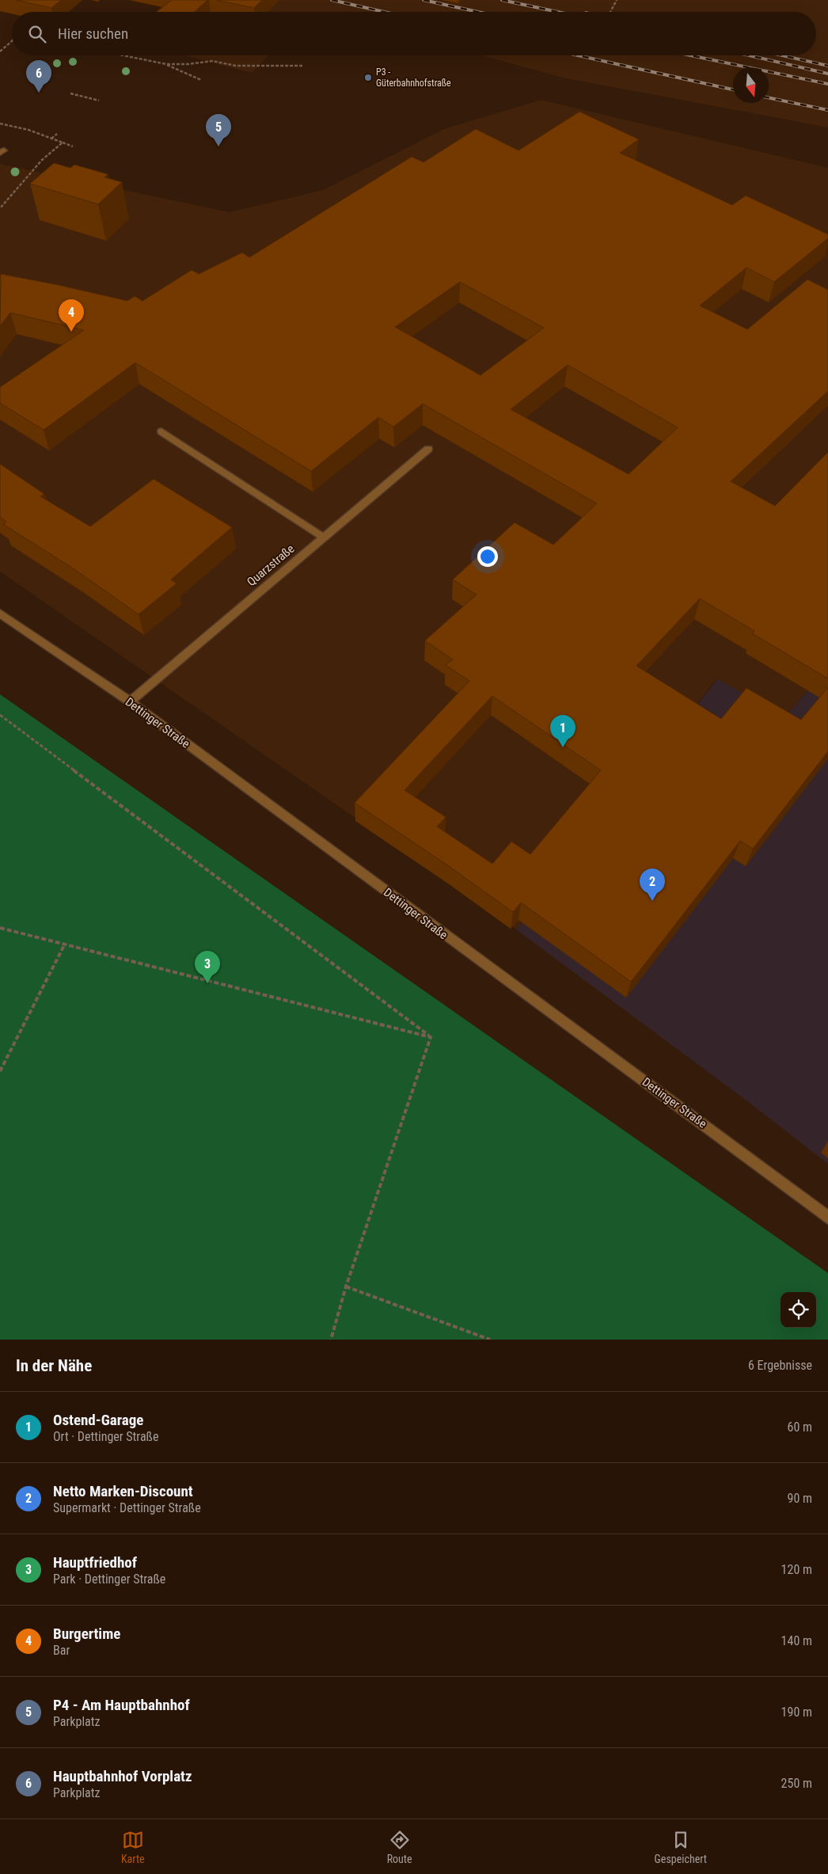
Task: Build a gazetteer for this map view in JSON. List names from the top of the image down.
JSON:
{
  "streets": {
    "street": ["Quarzstraße", "Dettinger Straße"]
  },
  "crossings": [
    ["Quarzstraße", "Dettinger Straße"]
  ],
  "places": ["P3 - Güterbahnhofstraße"],
  "north": "bottom",
  "page": {
    "search": "Hier suchen",
    "pins": [
      "6",
      "5",
      "4",
      "1",
      "2",
      "3"
    ],
    "heading": ["In der Nähe", "6 Ergebnisse"],
    "list": [
      {
        "mark": "1",
        "name": "Ostend-Garage",
        "note": "Ort · Dettinger Straße",
        "value": "60 m"
      },
      {
        "mark": "2",
        "name": "Netto Marken-Discount",
        "note": "Supermarkt · Dettinger Straße",
        "value": "90 m"
      },
      {
        "mark": "3",
        "name": "Hauptfriedhof",
        "note": "Park · Dettinger Straße",
        "value": "120 m"
      },
      {
        "mark": "4",
        "name": "Burgertime",
        "note": "Bar",
        "value": "140 m"
      },
      {
        "mark": "5",
        "name": "P4 - Am Hauptbahnhof",
        "note": "Parkplatz",
        "value": "190 m"
      },
      {
        "mark": "6",
        "name": "Hauptbahnhof Vorplatz",
        "note": "Parkplatz",
        "value": "250 m"
      }
    ],
    "nav": ["Karte", "Route", "Gespeichert"]
  }
}
